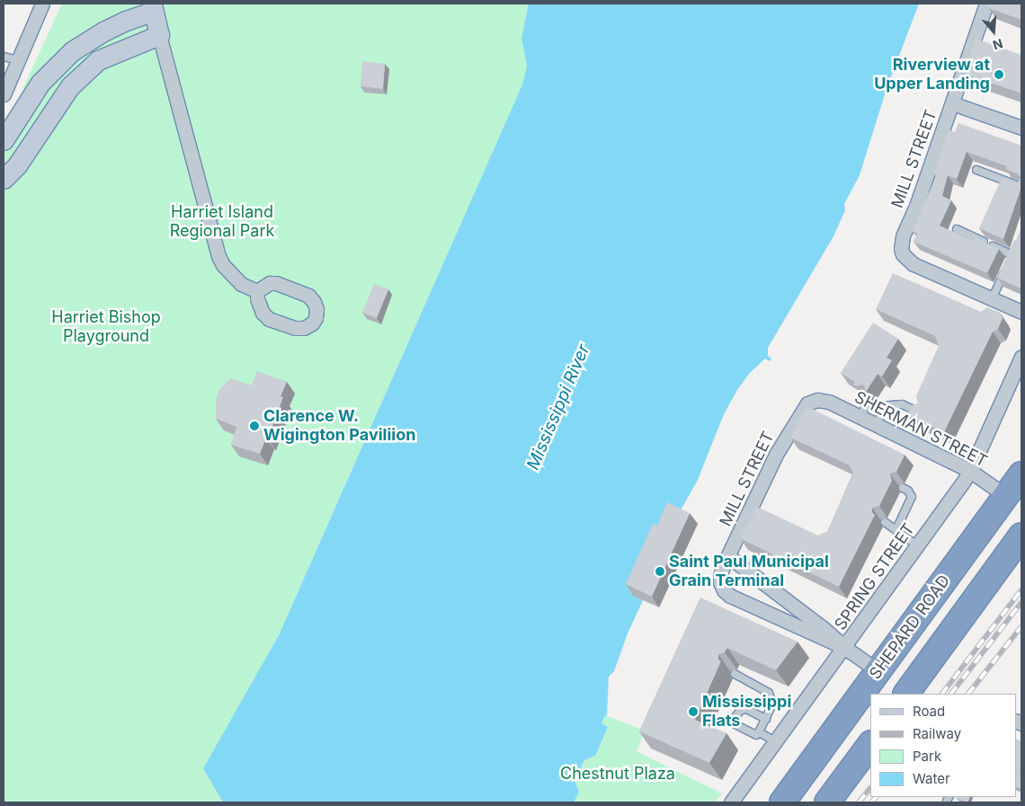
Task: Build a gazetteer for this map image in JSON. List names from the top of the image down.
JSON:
{
  "streets": {
    "highway": ["SHEPARD ROAD"],
    "street": ["MILL STREET", "SHERMAN STREET", "SPRING STREET"]
  },
  "crossings": [
    ["MILL STREET", "SHERMAN STREET"],
    ["MILL STREET", "SPRING STREET"],
    ["SHERMAN STREET", "SPRING STREET"],
    ["SHERMAN STREET", "SHEPARD ROAD"]
  ],
  "water": ["Mississippi River"],
  "parks": ["Harriet Island Regional Park", "Harriet Bishop Playground", "Chestnut Plaza"],
  "places": [
    "Riverview at Upper Landing",
    "Clarence W. Wigington Paviliion",
    "Saint Paul Municipal Grain Terminal",
    "Mississippi Flats"
  ],
  "legend": [
    "Road",
    "Railway",
    "Park",
    "Water"
  ],
  "north": "bottom"
}
